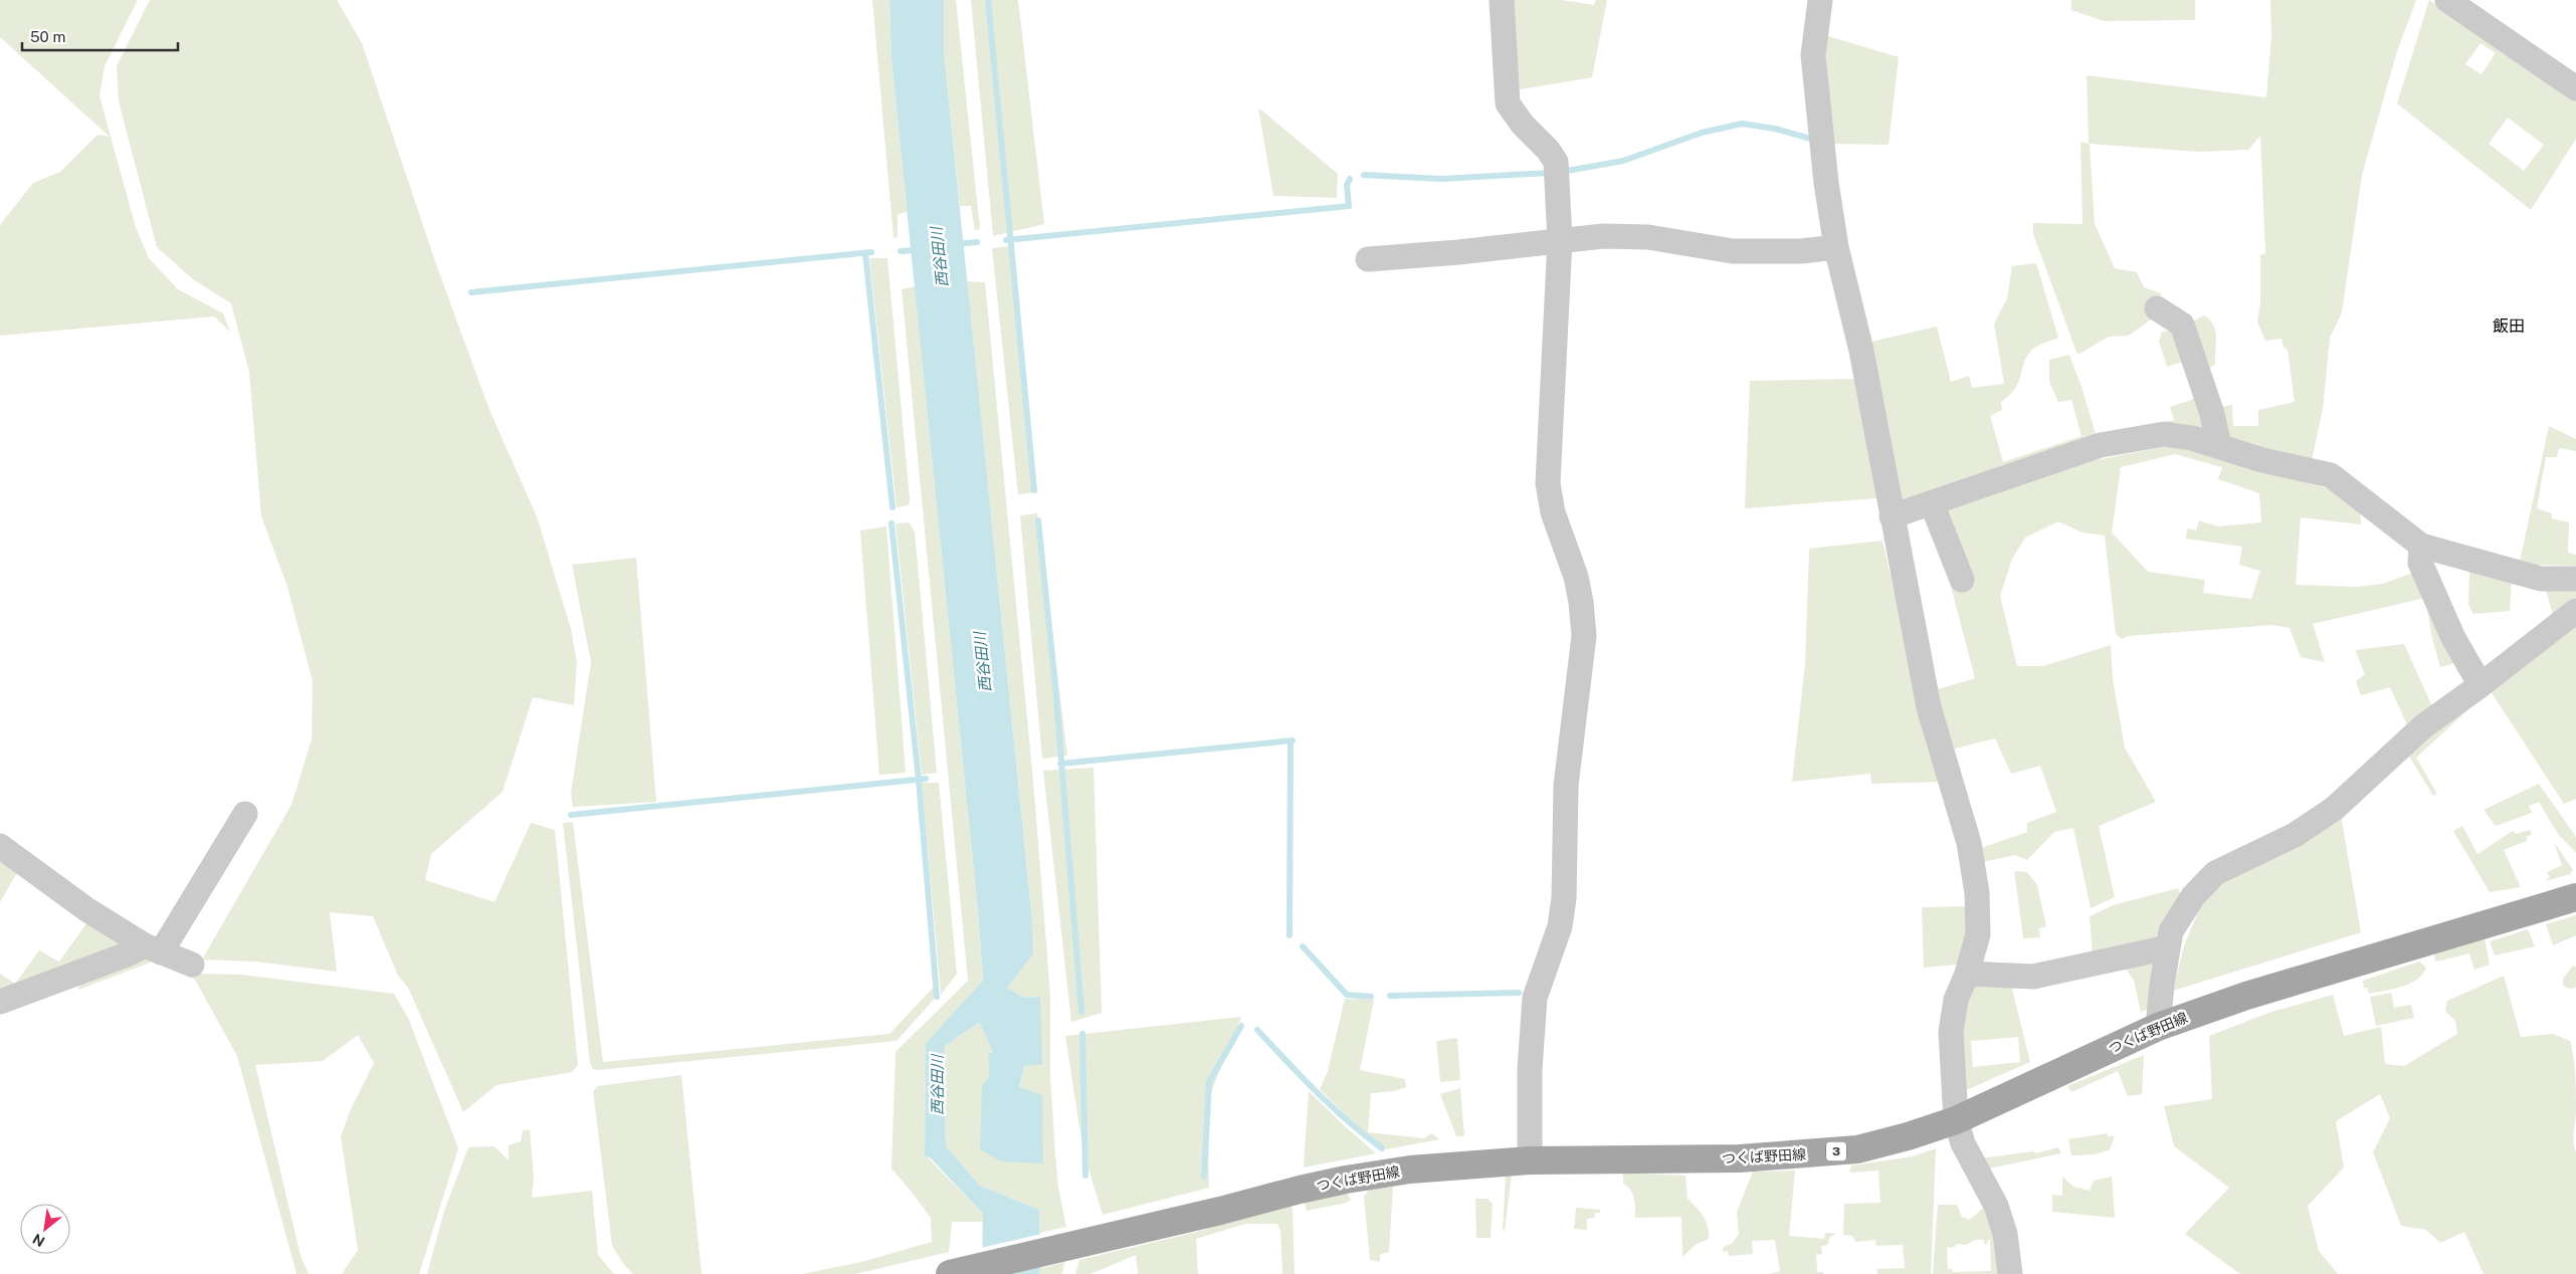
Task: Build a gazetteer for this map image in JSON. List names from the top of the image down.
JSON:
{
  "streets": {
    "main road": ["つくば野田線", "3"]
  },
  "districts": ["飯田"],
  "water": ["西谷田川"],
  "scale_bar": "50 m",
  "north": "bottom left"
}
